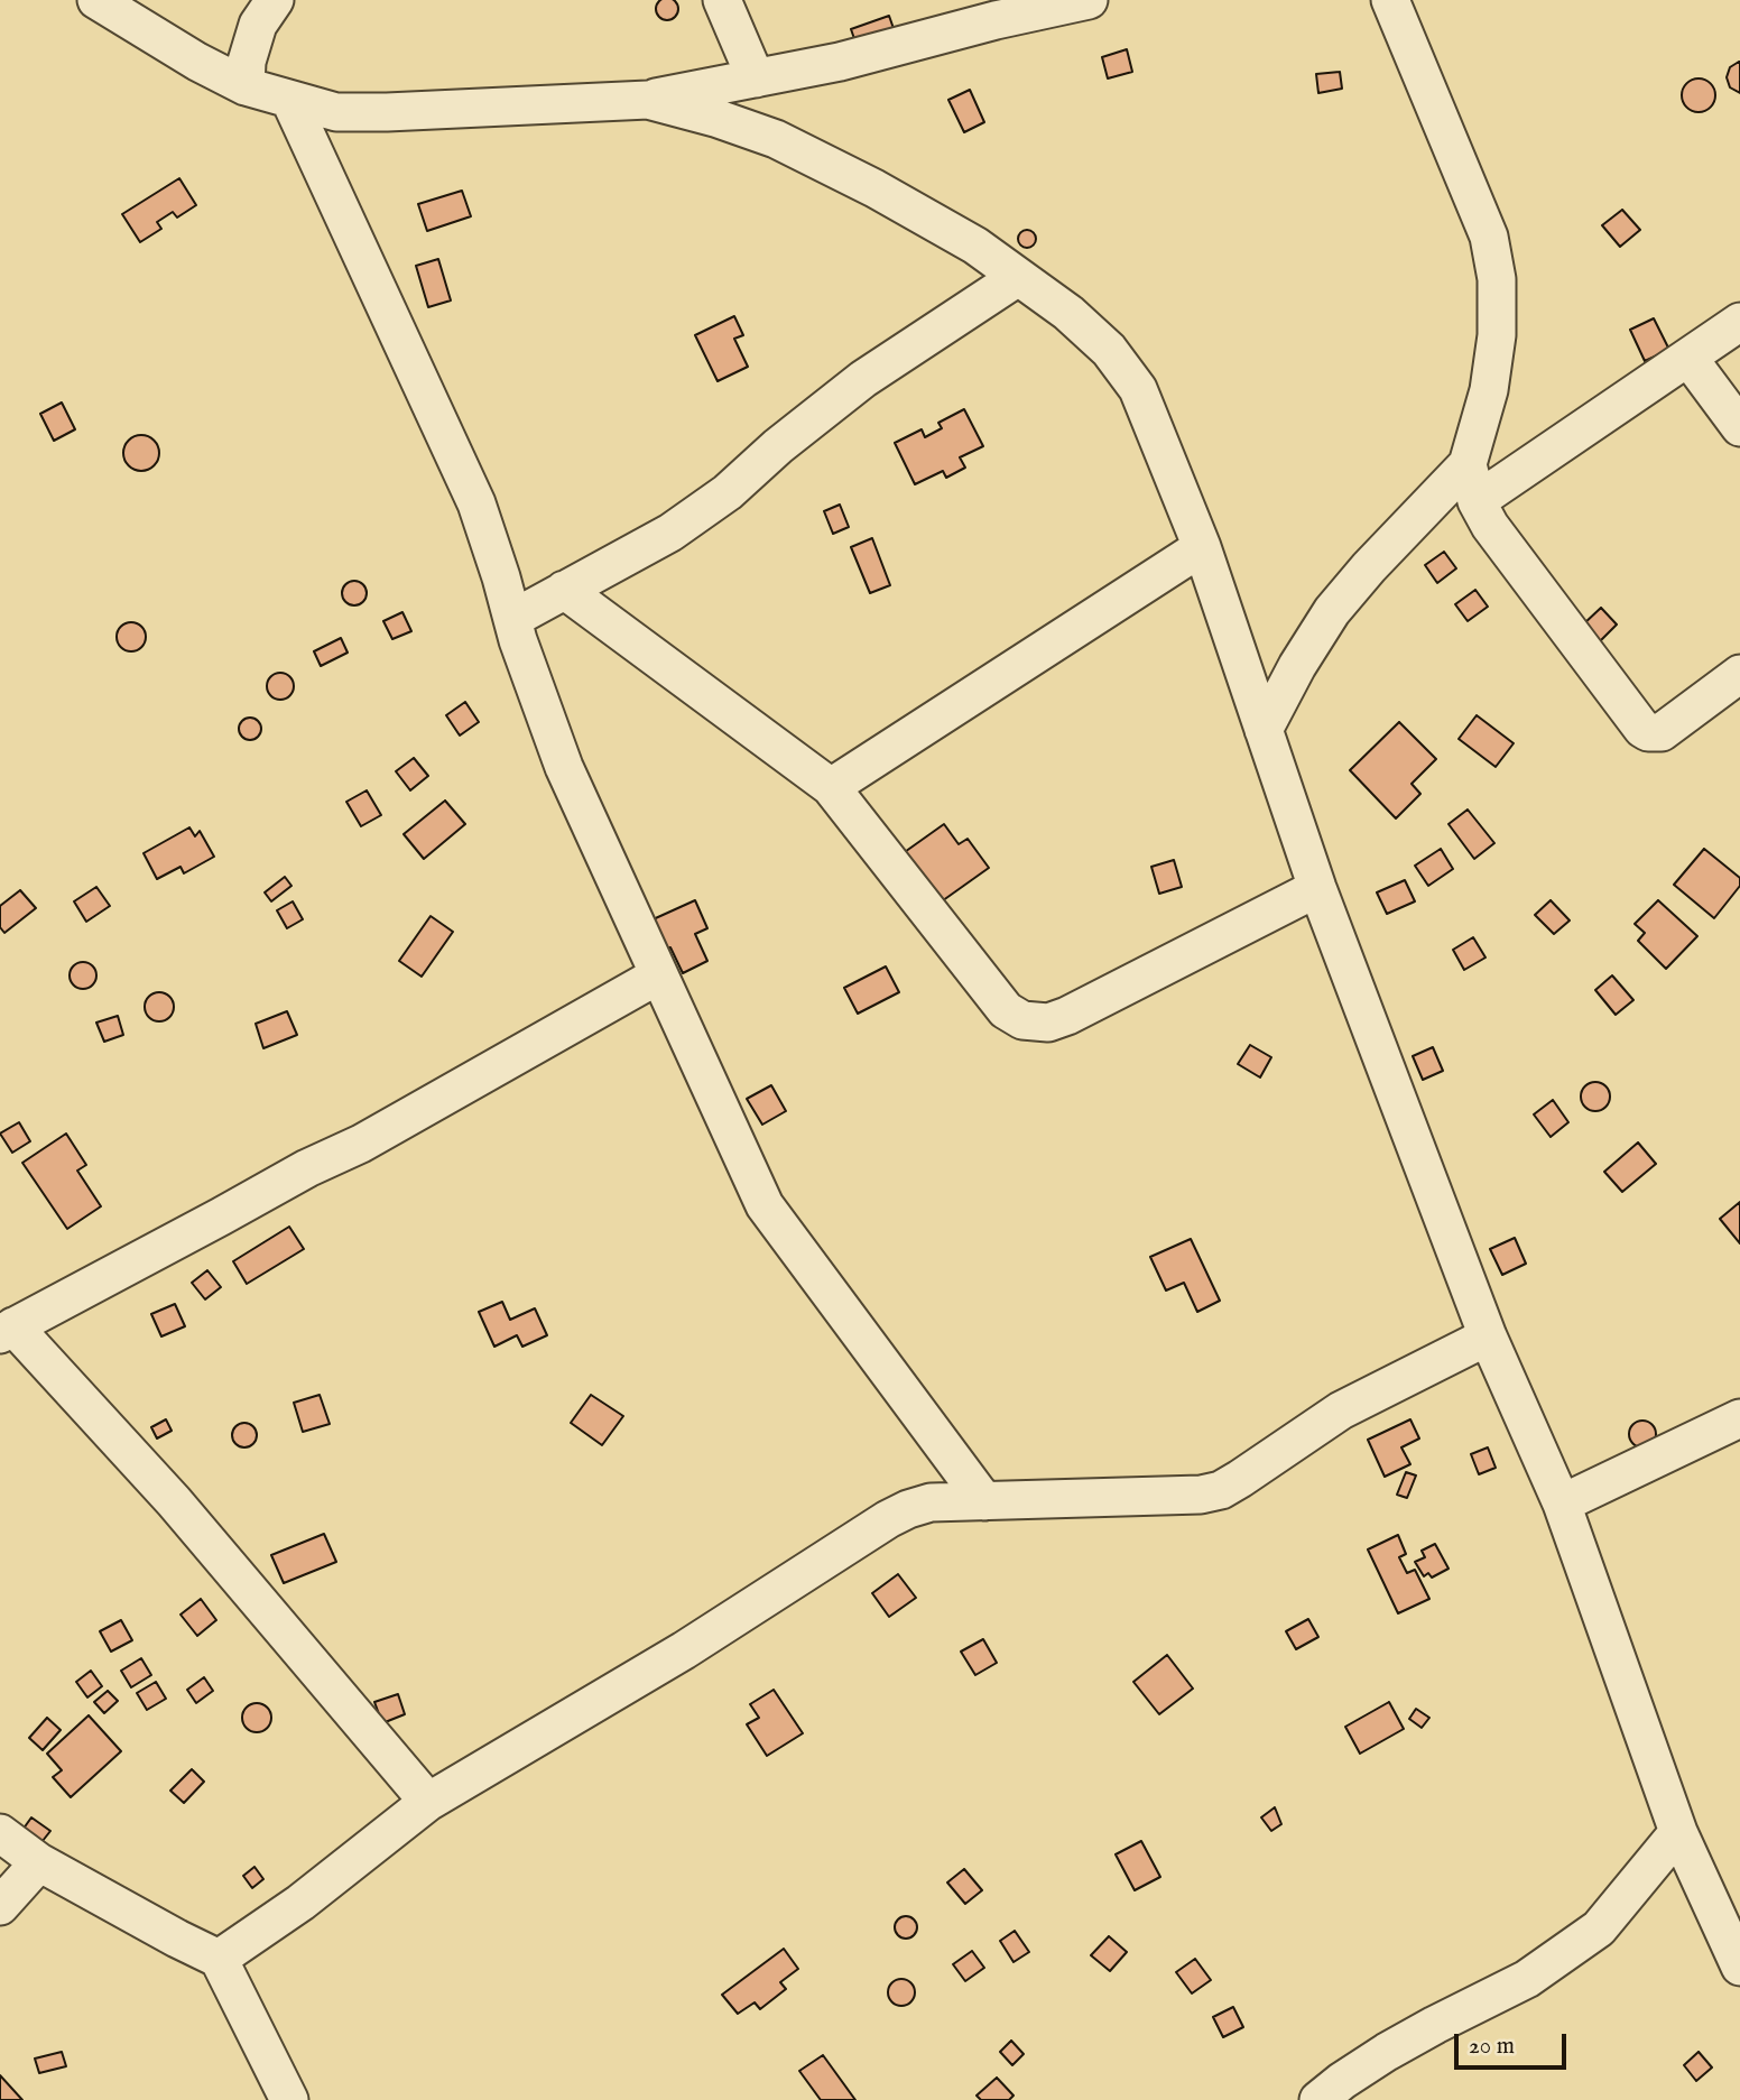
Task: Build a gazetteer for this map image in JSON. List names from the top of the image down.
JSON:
{
  "scale_bar": "20 m"
}
